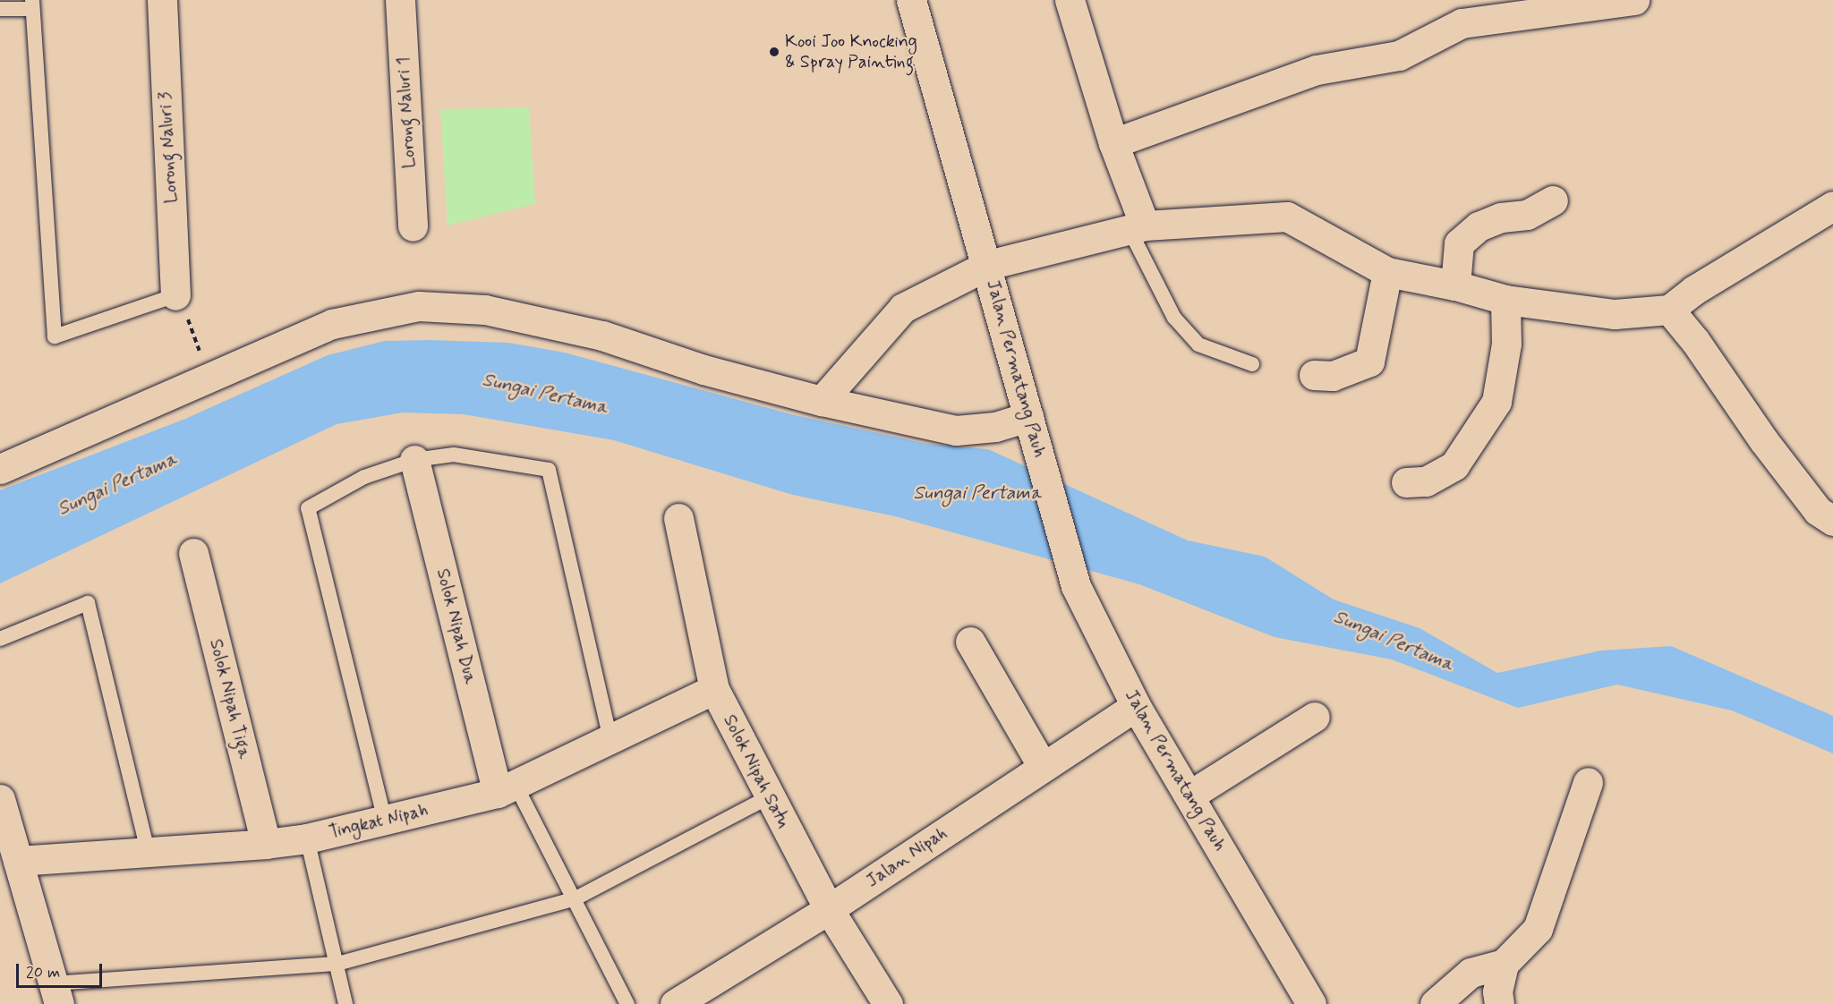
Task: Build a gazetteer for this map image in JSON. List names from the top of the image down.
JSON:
{
  "streets": {
    "street": [
      "Lorong Naluri 1",
      "Lorong Naluri 3",
      "Jalan Permatang Pauh",
      "Solok Nipah Dua",
      "Solok Nipah Tiga",
      "Solok Nipah Satu",
      "Tingkat Nipah",
      "Jalan Nipah"
    ]
  },
  "crossings": [
    ["Jalan Permatang Pauh", "Jalan Nipah"],
    ["Solok Nipah Dua", "Tingkat Nipah"],
    ["Solok Nipah Tiga", "Tingkat Nipah"],
    ["Solok Nipah Satu", "Tingkat Nipah"],
    ["Solok Nipah Satu", "Jalan Nipah"]
  ],
  "water": ["Sungai Pertama"],
  "places": ["Kooi Joo Knocking & Spray Painting"],
  "scale_bar": "20 m"
}
